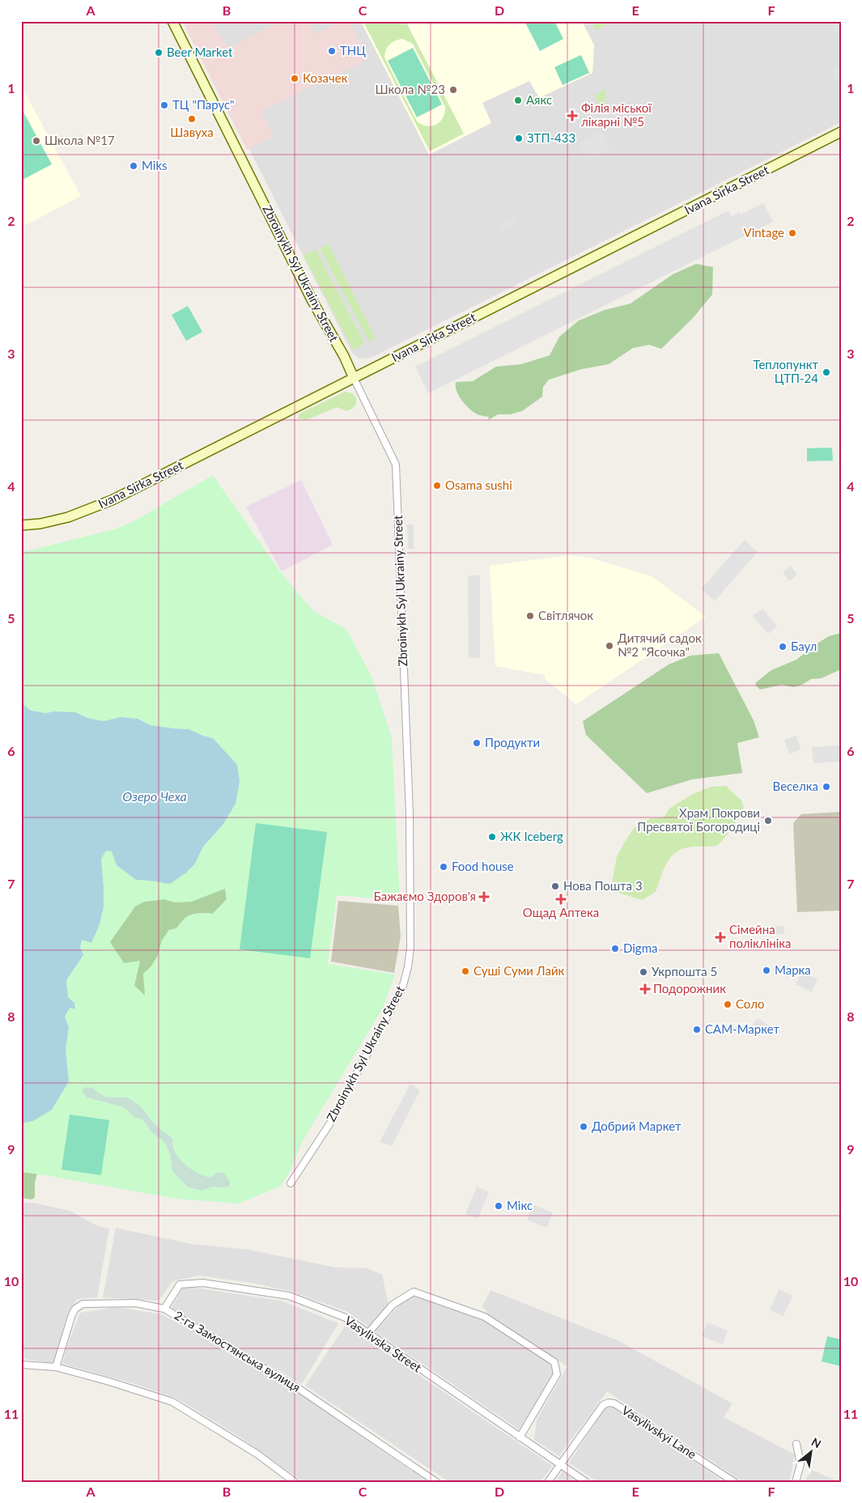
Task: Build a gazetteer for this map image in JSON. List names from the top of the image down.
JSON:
{
  "streets": {
    "street": [
      "Ivana Sirka Street",
      "Zbroinykh Syl Ukrainy Street",
      "Vasylivska Street",
      "2-га Замостянська вулиця",
      "Vasylivskyi Lane"
    ]
  },
  "crossings": [
    ["Ivana Sirka Street", "Zbroinykh Syl Ukrainy Street"],
    ["Vasylivska Street", "2-га Замостянська вулиця"],
    ["Vasylivska Street", "Vasylivskyi Lane"]
  ],
  "water": ["Озеро Чеха"],
  "places": {
    "other": [
      "ТНЦ",
      "Beer Market",
      "Козачек",
      "Школа №23",
      "Аякс",
      "ТЦ \"Парус\"",
      "Шавуха",
      "ЗТП-433",
      "Школа №17",
      "Miks",
      "Vintage",
      "Теплопункт ЦТП-24",
      "Osama sushi",
      "Світлячок",
      "Дитячий садок №2 \"Ясочка\"",
      "Баул",
      "Продукти",
      "Веселка",
      "Храм Покрови Пресвятої Богородиці",
      "ЖК Iceberg",
      "Food house",
      "Нова Пошта 3",
      "Digma",
      "Марка",
      "Суші Суми Лайк",
      "Укрпошта 5",
      "Соло",
      "САМ-Маркет",
      "Добрий Маркет",
      "Мікс"
    ],
    "health": [
      "Філія міської лікарні №5",
      "Бажаємо Здоров'я",
      "Ощад Аптека",
      "Сімейна поліклініка",
      "Подорожник"
    ]
  },
  "north": "top right",
  "grid": {
    "columns": [
      "A",
      "B",
      "C",
      "D",
      "E",
      "F"
    ],
    "rows": [
      "1",
      "2",
      "3",
      "4",
      "5",
      "6",
      "7",
      "8",
      "9",
      "10",
      "11"
    ]
  }
}
